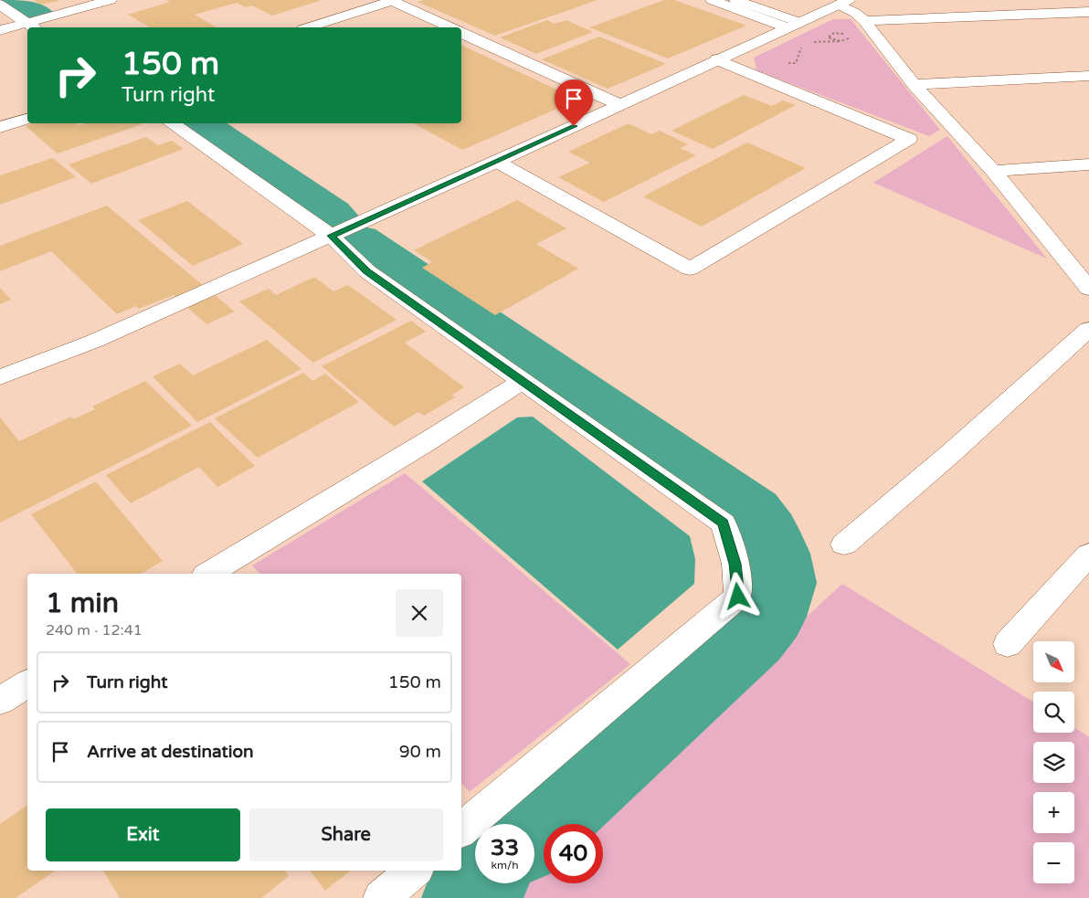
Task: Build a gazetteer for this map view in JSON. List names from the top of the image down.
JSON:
{
  "north": "bottom right",
  "page": {
    "turn": ["150 m", "Turn right"],
    "heading": ["1 min", "240 m · 12:41"],
    "map_buttons": ["+", "−"],
    "list": [
      {
        "name": "Turn right",
        "value": "150 m"
      },
      {
        "name": "Arrive at destination",
        "value": "90 m"
      }
    ],
    "buttons": ["Exit", "Share"],
    "speed": "33 km/h",
    "limit": "40"
  }
}
